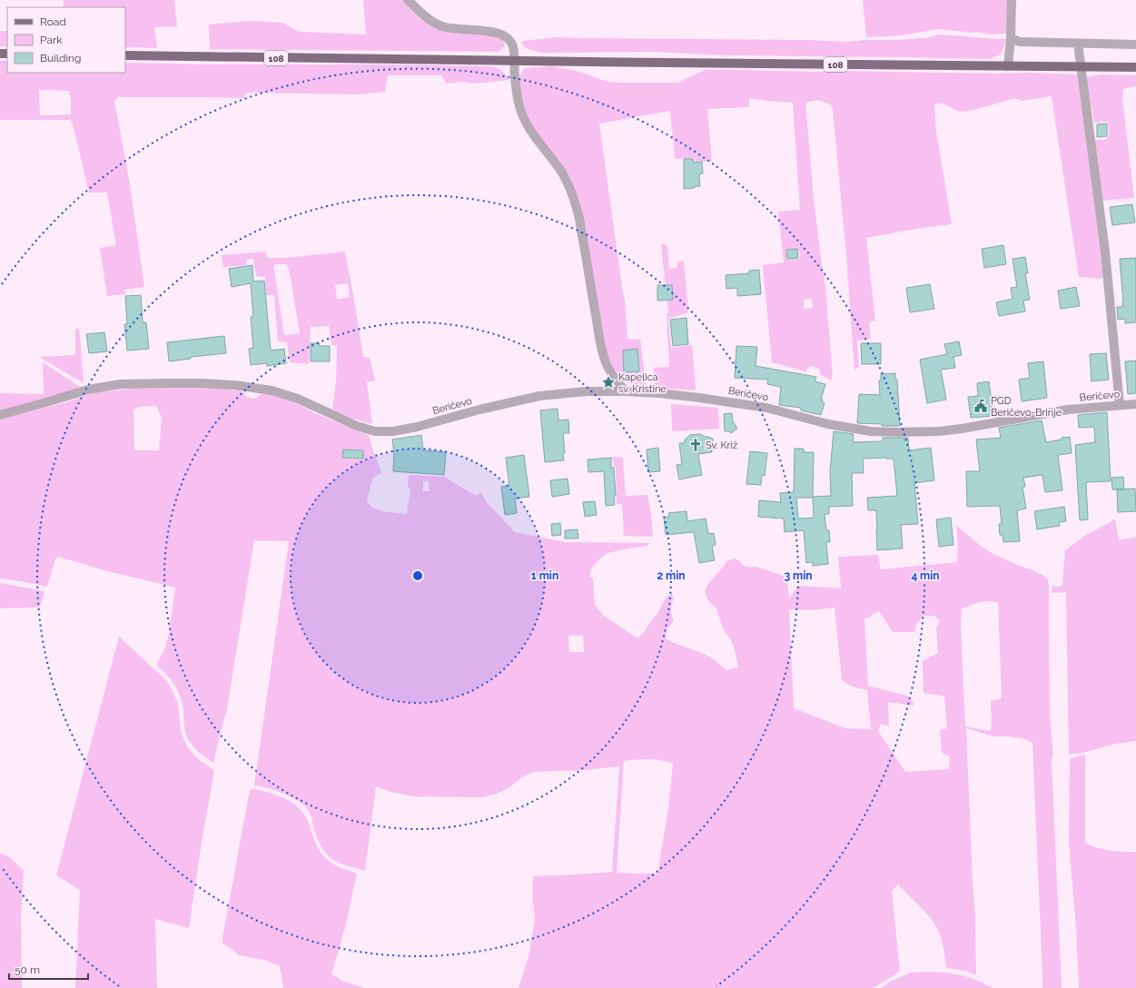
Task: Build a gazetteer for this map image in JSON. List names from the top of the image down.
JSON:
{
  "streets": {
    "main road": ["108"],
    "street": ["Beričevo"]
  },
  "places": {
    "place": ["Kapelica sv. Kristine"],
    "public building": ["PGD Beričevo-Brinje"],
    "church": ["Sv. Križ"]
  },
  "legend": ["Road", "Park", "Building"],
  "scale_bar": "50 m",
  "rings": [
    "1 min",
    "2 min",
    "3 min",
    "4 min"
  ]
}
